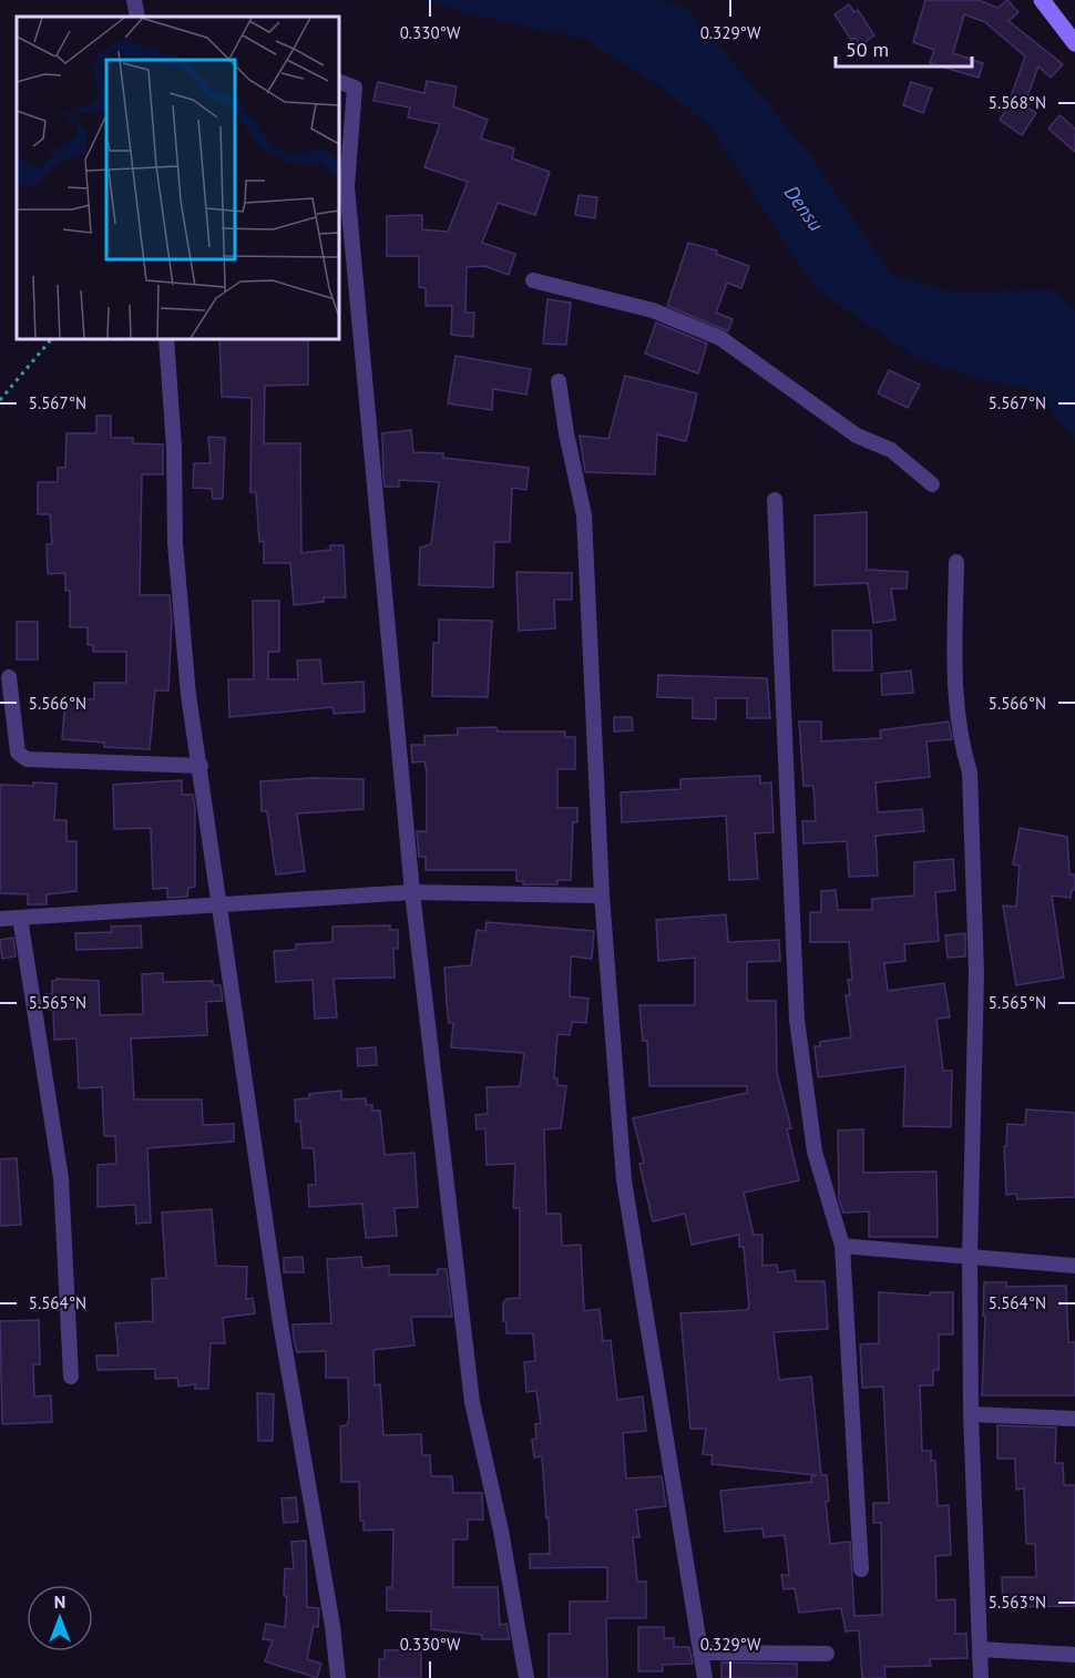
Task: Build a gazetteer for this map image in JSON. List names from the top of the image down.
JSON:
{
  "water": ["Densu"],
  "scale_bar": "50 m",
  "north": "top",
  "coordinates": [
    "0.330°W",
    "0.329°W",
    "5.568°N",
    "5.567°N",
    "5.566°N",
    "5.565°N",
    "5.564°N",
    "5.563°N"
  ]
}
